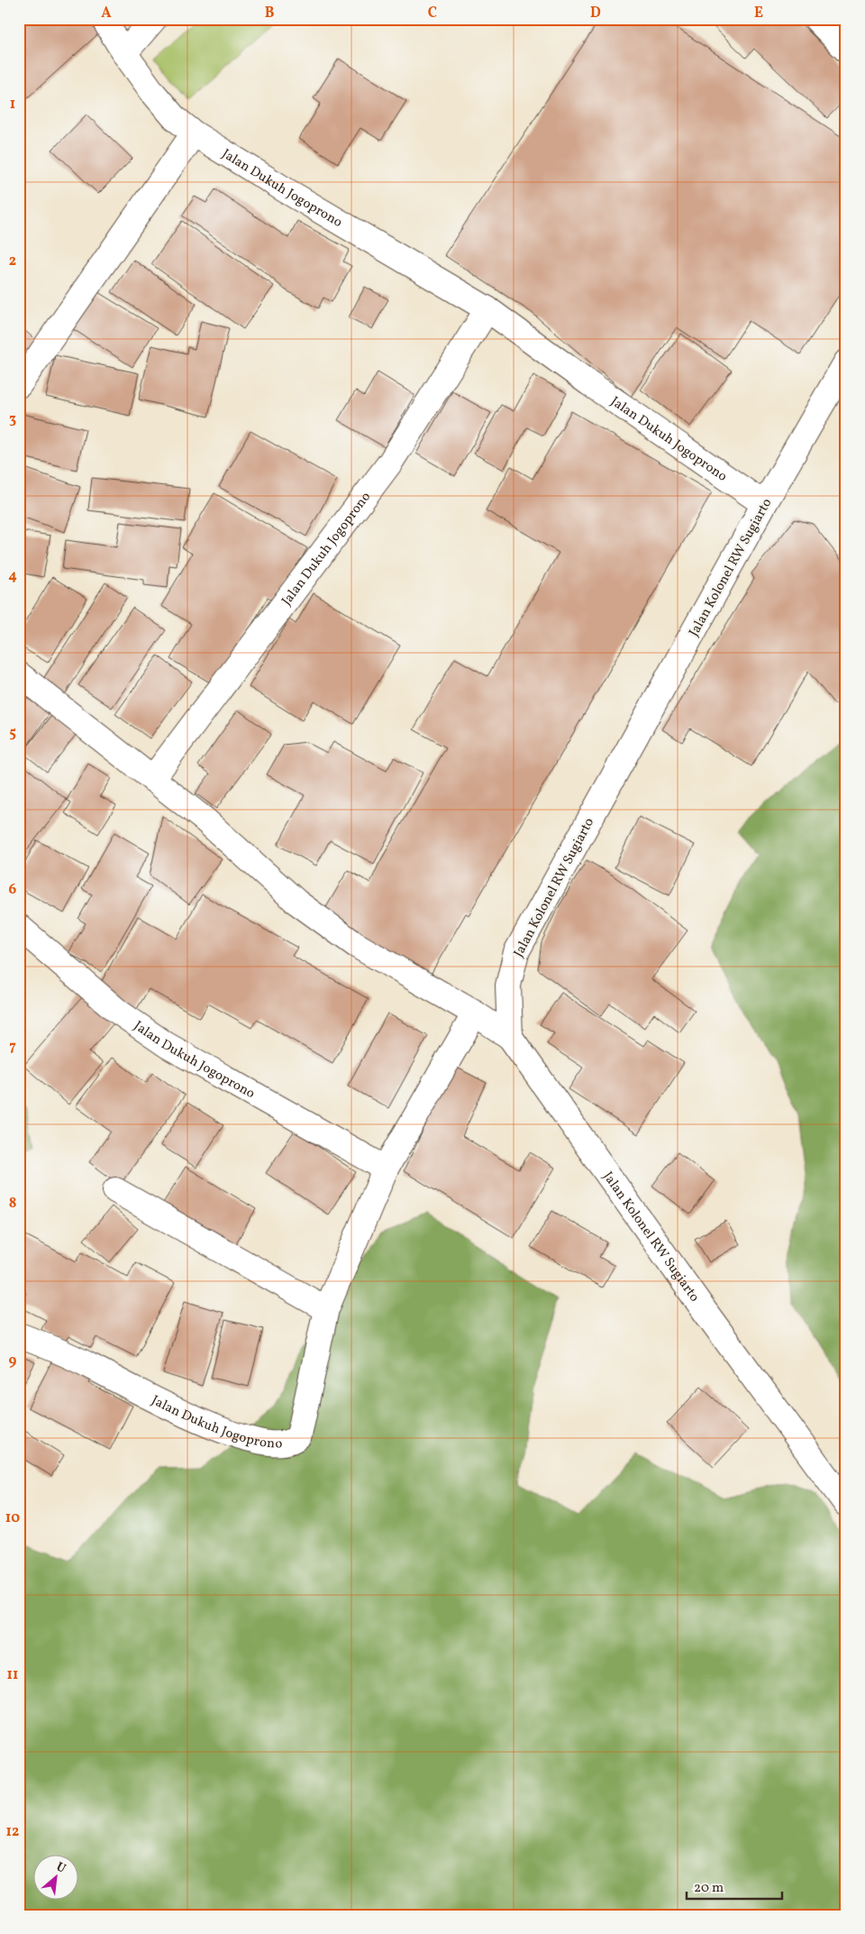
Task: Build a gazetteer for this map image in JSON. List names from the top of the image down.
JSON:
{
  "streets": {
    "street": ["Jalan Dukuh Jogoprono", "Jalan Kolonel RW Sugiarto"]
  },
  "crossings": [
    ["Jalan Dukuh Jogoprono", "Jalan Kolonel RW Sugiarto"]
  ],
  "scale_bar": "20 m",
  "north": "top right",
  "grid": {
    "columns": [
      "A",
      "B",
      "C",
      "D",
      "E"
    ],
    "rows": [
      "1",
      "2",
      "3",
      "4",
      "5",
      "6",
      "7",
      "8",
      "9",
      "10",
      "11",
      "12"
    ]
  }
}
